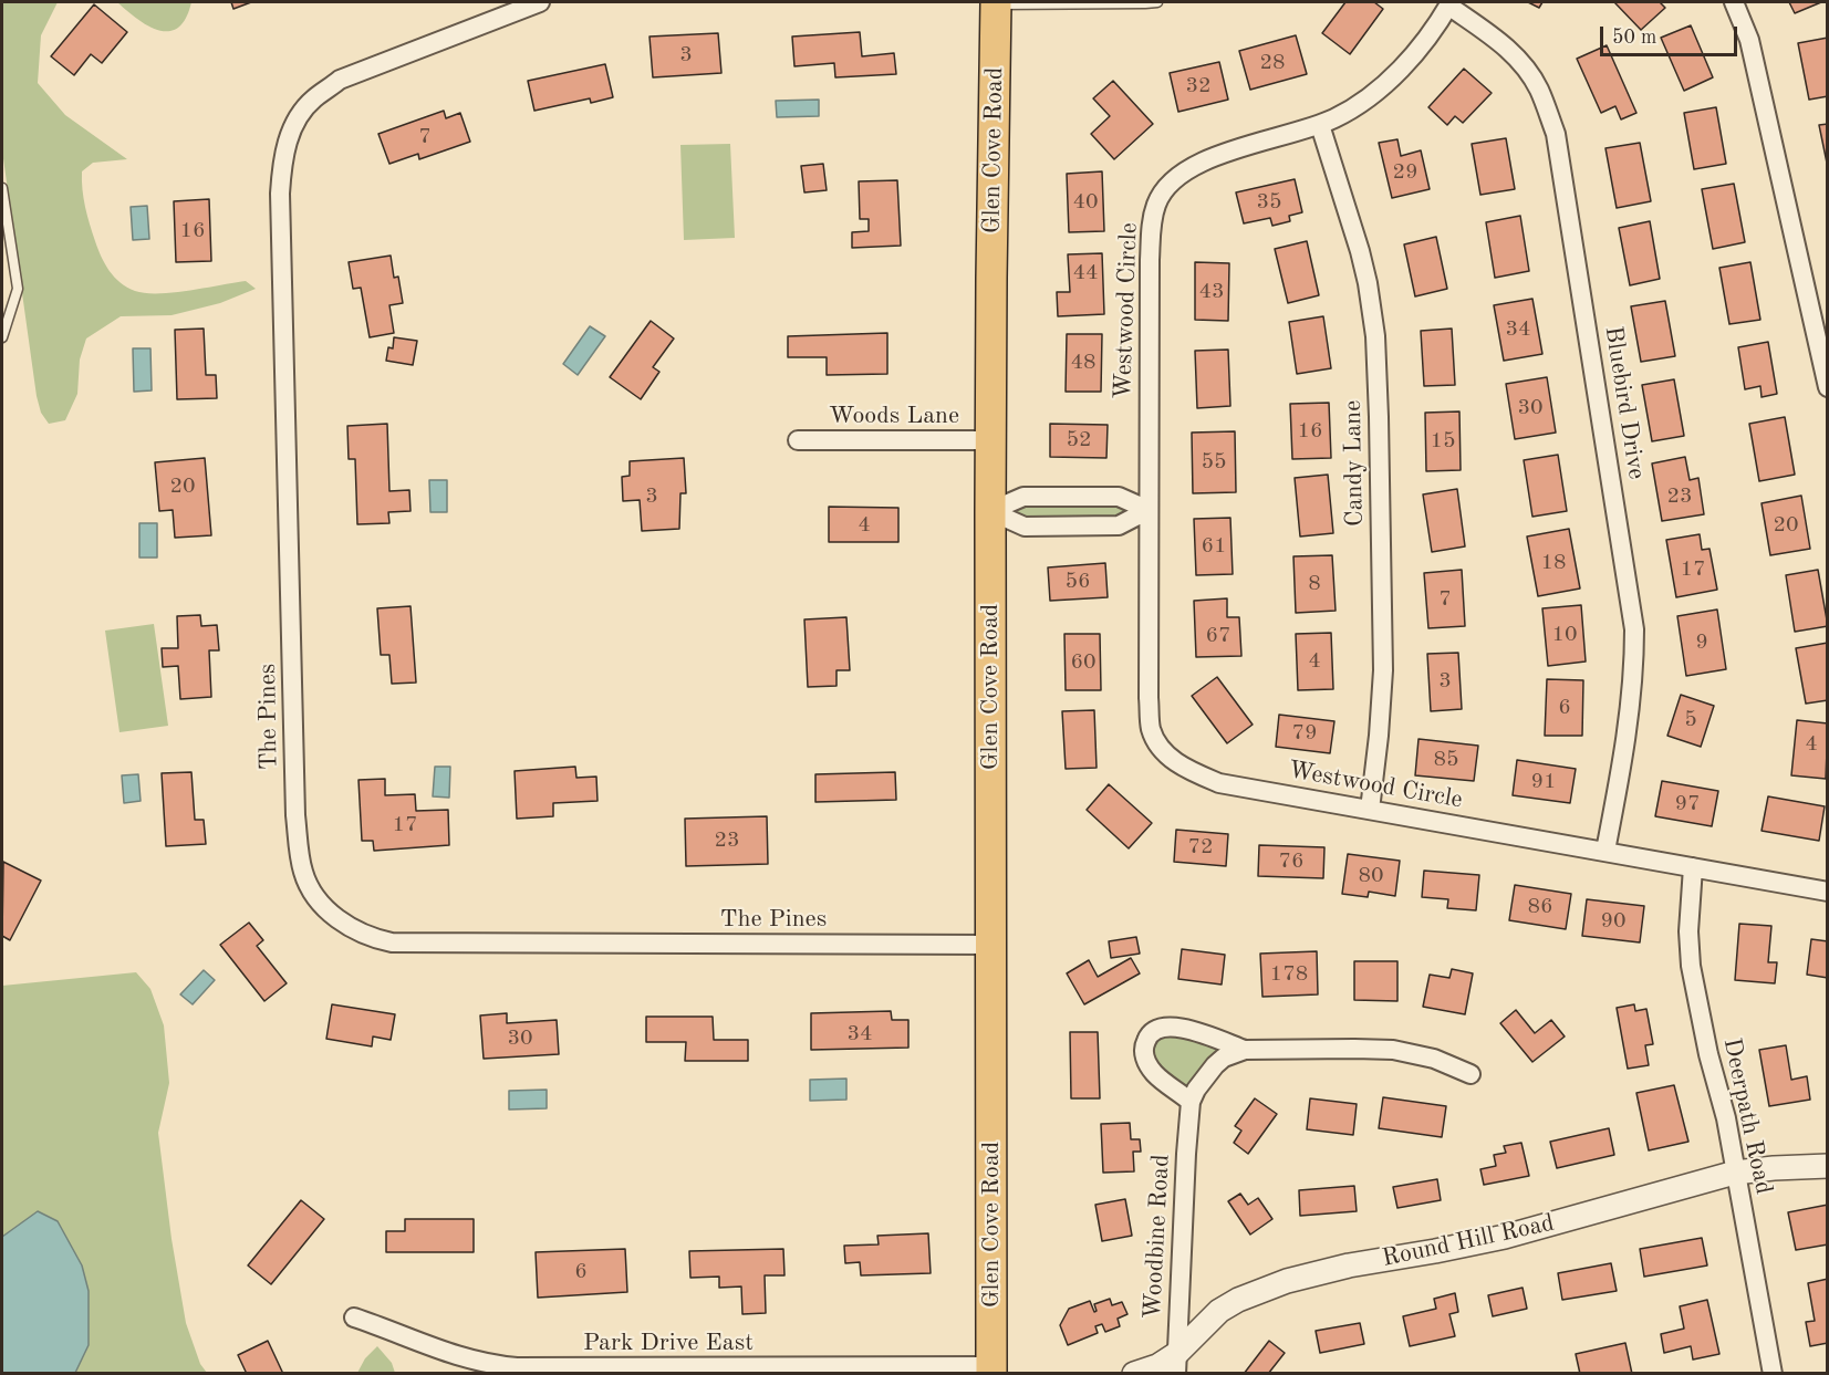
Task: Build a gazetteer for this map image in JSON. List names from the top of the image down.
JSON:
{
  "streets": {
    "main road": ["Glen Cove Road"],
    "street": [
      "Westwood Circle",
      "Bluebird Drive",
      "Woods Lane",
      "Candy Lane",
      "The Pines",
      "Deerpath Road",
      "Woodbine Road",
      "Round Hill Road",
      "Park Drive East"
    ]
  },
  "crossings": [
    ["Glen Cove Road", "Woods Lane"],
    ["Glen Cove Road", "The Pines"],
    ["Glen Cove Road", "Park Drive East"],
    ["Westwood Circle", "Bluebird Drive"],
    ["Westwood Circle", "Candy Lane"],
    ["Westwood Circle", "Deerpath Road"],
    ["Deerpath Road", "Round Hill Road"],
    ["Woodbine Road", "Round Hill Road"]
  ],
  "house_numbers": [
    "3",
    "28",
    "32",
    "7",
    "29",
    "40",
    "35",
    "16",
    "44",
    "43",
    "34",
    "48",
    "30",
    "16",
    "52",
    "15",
    "55",
    "20",
    "3",
    "23",
    "4",
    "20",
    "61",
    "18",
    "17",
    "56",
    "8",
    "7",
    "10",
    "67",
    "9",
    "4",
    "60",
    "3",
    "6",
    "5",
    "79",
    "4",
    "85",
    "91",
    "97",
    "17",
    "23",
    "72",
    "76",
    "80",
    "86",
    "90",
    "178",
    "34",
    "30",
    "6"
  ],
  "scale_bar": "50 m"
}
